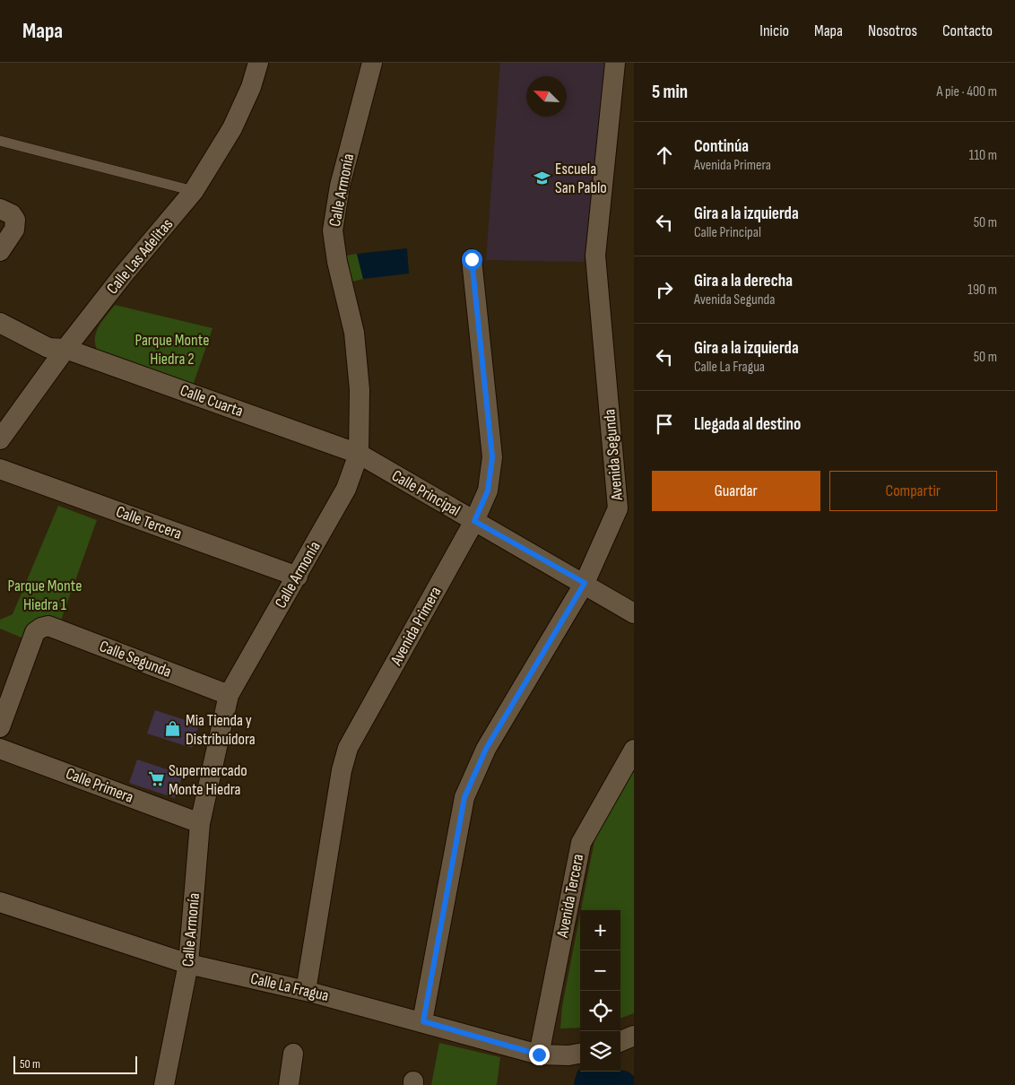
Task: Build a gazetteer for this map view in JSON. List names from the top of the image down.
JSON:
{
  "streets": {
    "street": [
      "Calle Armonía",
      "Calle Las Adelitas",
      "Calle Cuarta",
      "Avenida Segunda",
      "Calle Principal",
      "Calle Tercera",
      "Avenida Primera",
      "Calle Segunda",
      "Calle Primera",
      "Avenida Tercera",
      "Calle La Fragua"
    ]
  },
  "crossings": [
    ["Calle Armonía", "Calle Cuarta"],
    ["Calle Armonía", "Calle Principal"],
    ["Calle Armonía", "Calle Tercera"],
    ["Calle Armonía", "Calle Segunda"],
    ["Calle Armonía", "Calle Primera"],
    ["Calle Armonía", "Calle La Fragua"],
    ["Calle Las Adelitas", "Calle Cuarta"],
    ["Calle Cuarta", "Calle Principal"],
    ["Avenida Segunda", "Calle Principal"],
    ["Avenida Segunda", "Calle La Fragua"],
    ["Calle Principal", "Avenida Primera"],
    ["Avenida Primera", "Calle La Fragua"],
    ["Avenida Tercera", "Calle La Fragua"]
  ],
  "parks": ["Parque Monte Hiedra 2", "Parque Monte Hiedra 1"],
  "places": {
    "school or university": ["Escuela San Pablo"],
    "shop": ["Mia Tienda y Distribuidora"],
    "supermarket": ["Supermercado Monte Hiedra"]
  },
  "scale_bar": "50 m",
  "north": "top left",
  "page": {
    "header": "Mapa",
    "nav": [
      "Inicio",
      "Mapa",
      "Nosotros",
      "Contacto"
    ],
    "heading": ["5 min", "A pie · 400 m"],
    "list": [
      ["Continúa", "Avenida Primera", "110 m"],
      ["Gira a la izquierda", "Calle Principal", "50 m"],
      ["Gira a la derecha", "Avenida Segunda", "190 m"],
      ["Gira a la izquierda", "Calle La Fragua", "50 m"],
      "Llegada al destino"
    ],
    "buttons": ["Guardar", "Compartir"],
    "map_buttons": ["+", "−"],
    "scale": "50 m"
  }
}
